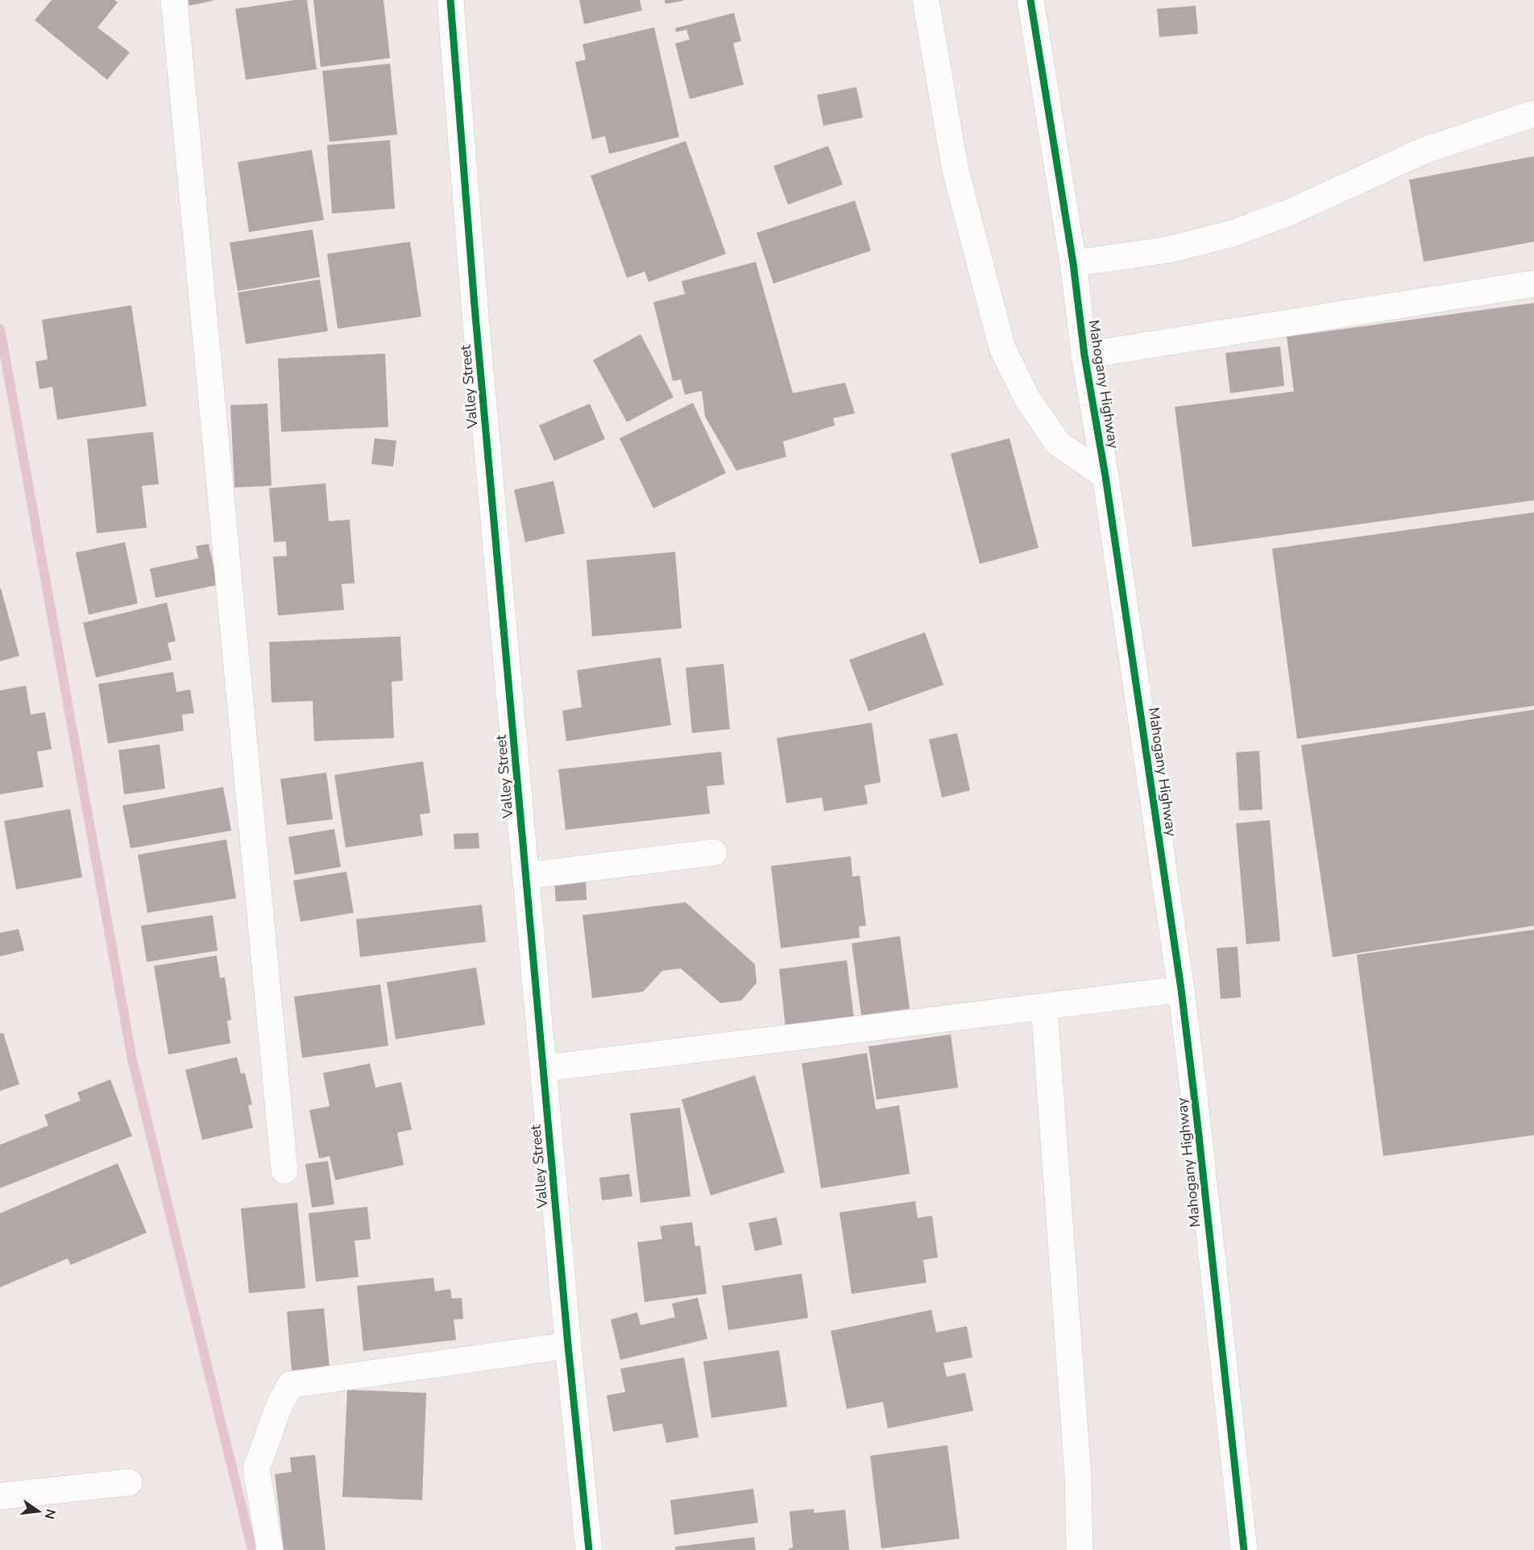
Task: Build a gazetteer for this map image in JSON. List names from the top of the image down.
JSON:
{
  "streets": {
    "street": ["Mahogany Highway", "Valley Street"]
  },
  "north": "right"
}
